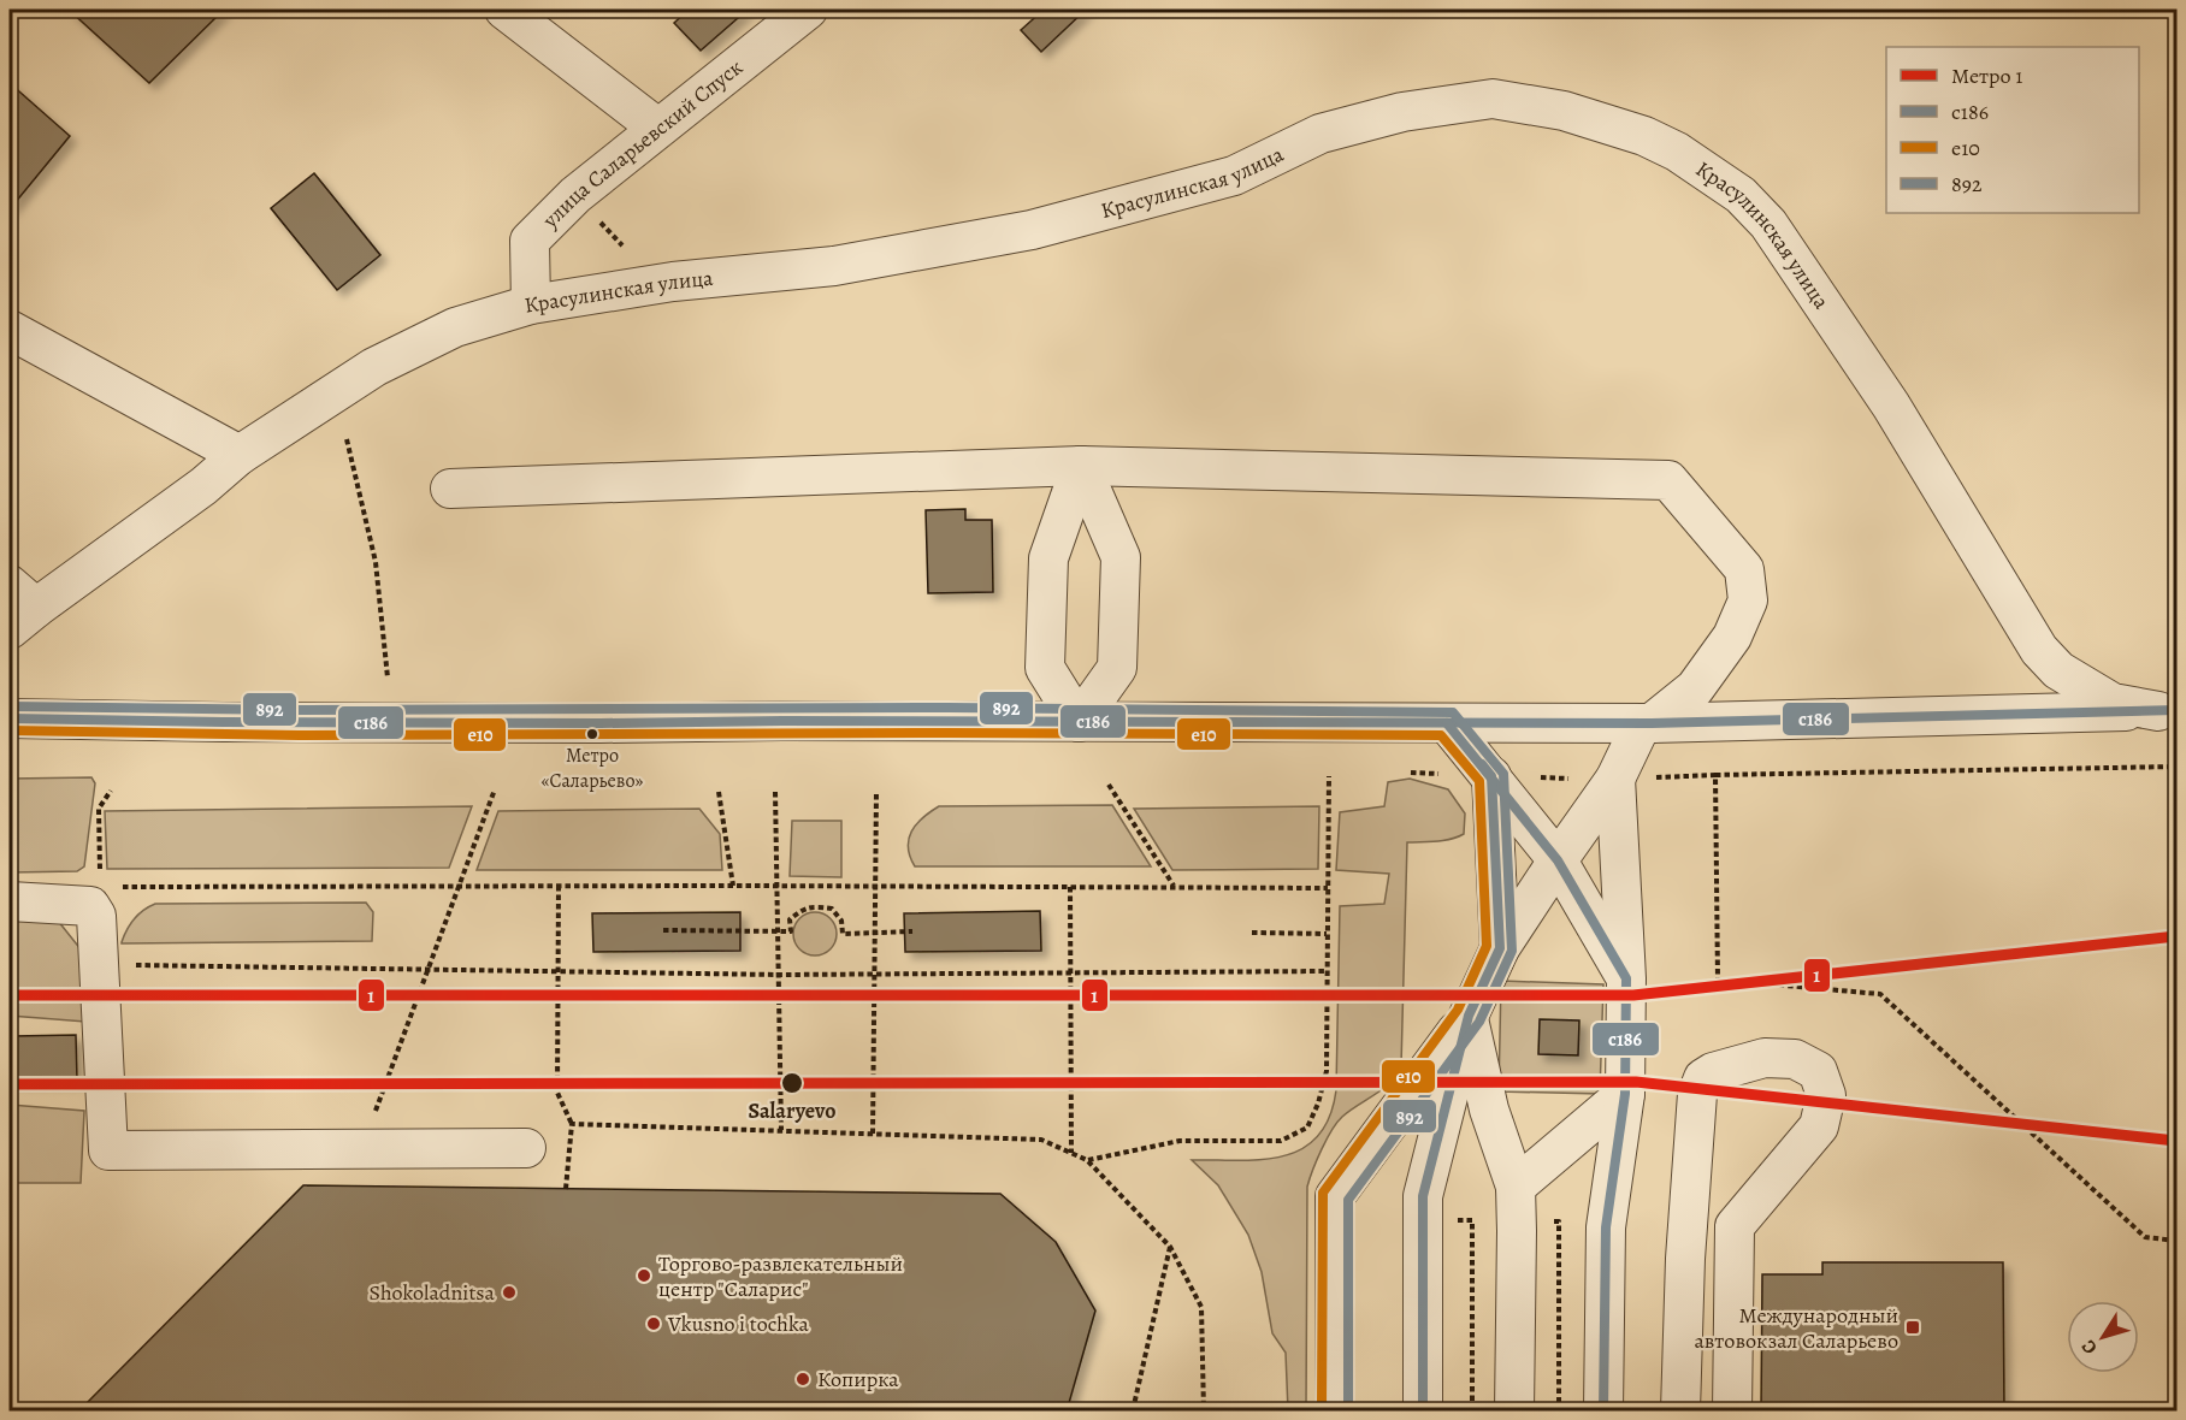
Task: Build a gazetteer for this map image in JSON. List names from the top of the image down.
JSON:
{
  "streets": {
    "street": ["улица Саларьевский Спуск", "Красулинская улица"]
  },
  "crossings": [
    ["улица Саларьевский Спуск", "Красулинская улица"]
  ],
  "places": {
    "other": [
      "Метро «Саларьево»",
      "Salaryevo",
      "Торгово-развлекательный центр \"Саларис\"",
      "Shokoladnitsa",
      "Vkusno i tochka",
      "Копирка"
    ],
    "transit": ["Международный автовокзал Саларьево"]
  },
  "lines": [
    "transit line 892",
    "transit line с186",
    "transit line е10",
    "metro line 1"
  ],
  "legend": [
    "Метро 1",
    "с186",
    "е10",
    "892"
  ],
  "north": "bottom left"
}
